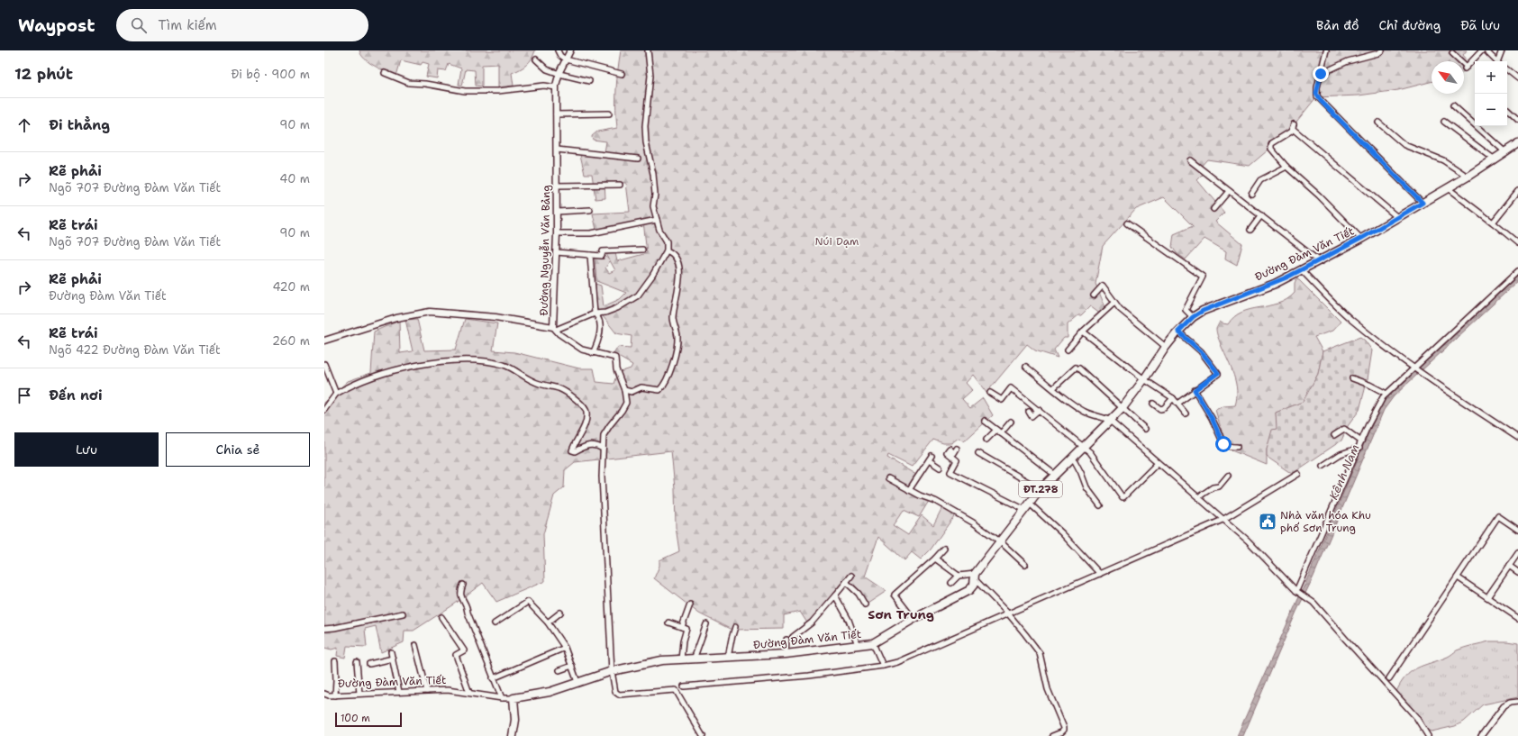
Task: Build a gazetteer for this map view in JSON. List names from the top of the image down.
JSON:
{
  "streets": {
    "main road": ["Đường Đàm Văn Tiết", "ĐT.278"],
    "street": ["Đường Nguyễn Văn Bảng"]
  },
  "districts": ["Sơn Trung"],
  "water": ["Kênh Nam"],
  "parks": ["Núi Dạm"],
  "places": {
    "public building": ["Nhà văn hóa Khu phố Sơn Trung"]
  },
  "scale_bar": "100 m",
  "north": "top left",
  "page": {
    "header": "Waypost",
    "search": "Tìm kiếm",
    "nav": ["Bản đồ", "Chỉ đường", "Đã lưu"],
    "heading": ["12 phút", "Đi bộ · 900 m"],
    "map_buttons": ["+", "−"],
    "list": [
      ["Đi thẳng", "90 m"],
      ["Rẽ phải", "Ngõ 707 Đường Đàm Văn Tiết", "40 m"],
      ["Rẽ trái", "Ngõ 707 Đường Đàm Văn Tiết", "90 m"],
      ["Rẽ phải", "Đường Đàm Văn Tiết", "420 m"],
      ["Rẽ trái", "Ngõ 422 Đường Đàm Văn Tiết", "260 m"],
      "Đến nơi"
    ],
    "buttons": ["Lưu", "Chia sẻ"],
    "scale": "100 m"
  }
}
